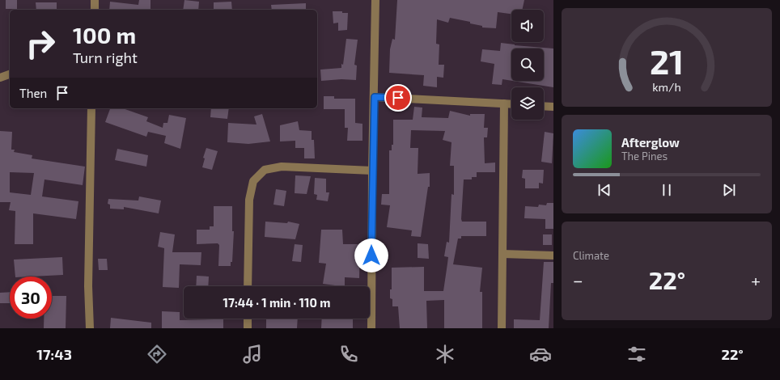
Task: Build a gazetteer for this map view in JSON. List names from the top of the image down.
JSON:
{
  "page": {
    "turn": ["100 m", "Turn right"],
    "then": "Then",
    "song": ["Afterglow", "The Pines"],
    "tile": "Climate",
    "heat": ["−", "22°", "+"],
    "limit": "30",
    "trip": "17:44 · 1 min · 110 m",
    "tabs": ["17:43", "22°"],
    "gauge": ["21", "km/h"]
  }
}
